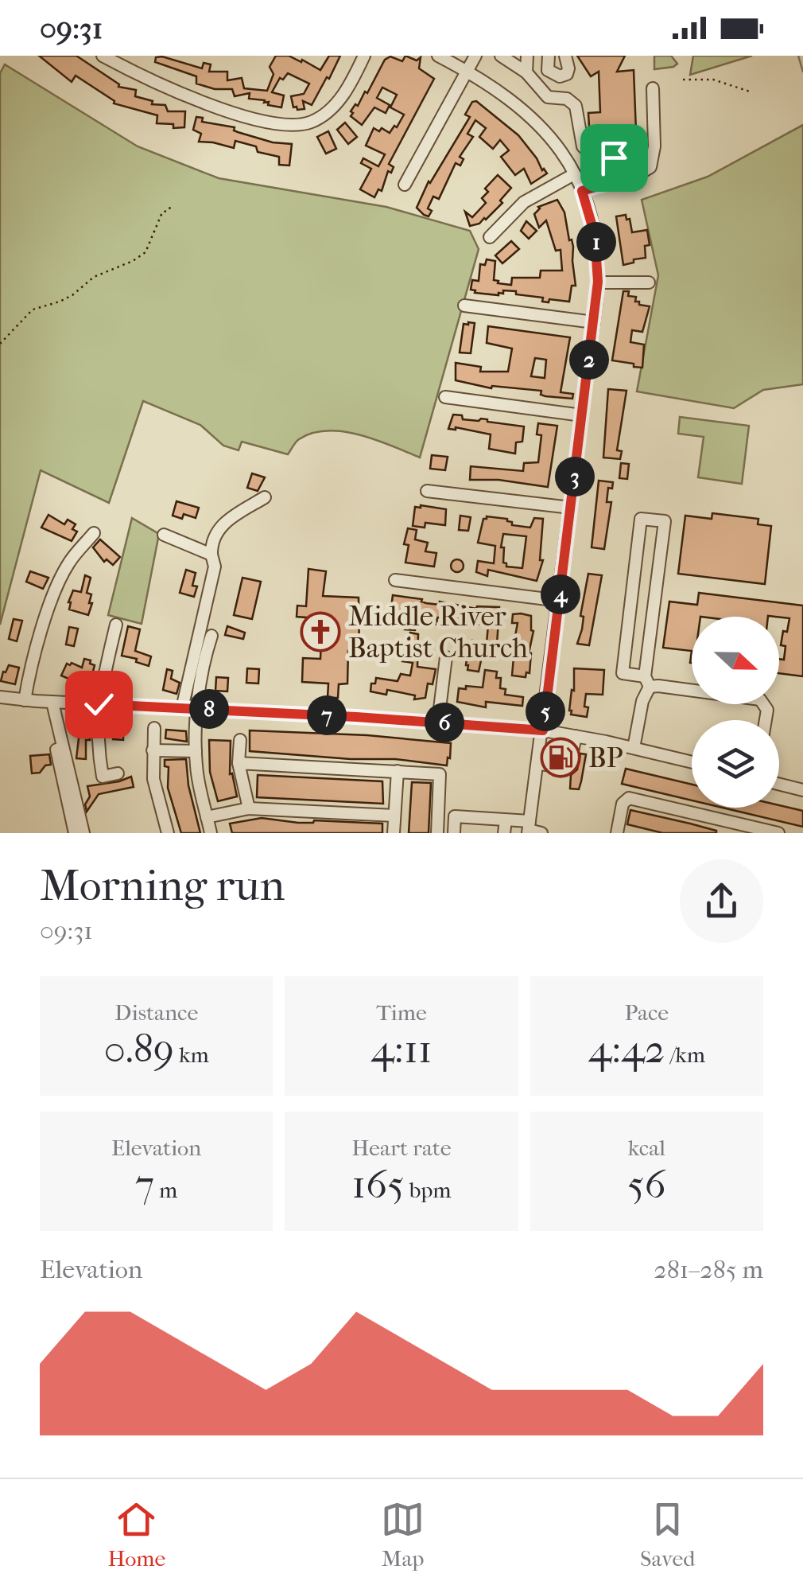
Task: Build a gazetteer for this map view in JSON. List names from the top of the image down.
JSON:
{
  "places": {
    "church": ["Middle River Baptist Church"],
    "fuel station": ["BP"]
  },
  "north": "right",
  "page": {
    "status": "09:31",
    "pins": [
      "1",
      "2",
      "3",
      "4",
      "8",
      "5",
      "7",
      "6"
    ],
    "heading": ["Morning run", "09:31"],
    "stats": [
      ["Distance", "0.89 km"],
      ["Time", "4:11"],
      ["Pace", "4:42 /km"],
      ["Elevation", "7 m"],
      ["Heart rate", "165 bpm"],
      ["kcal", "56"]
    ],
    "chart": ["Elevation", "281–285 m"],
    "tabs": ["Home", "Map", "Saved"]
  }
}
